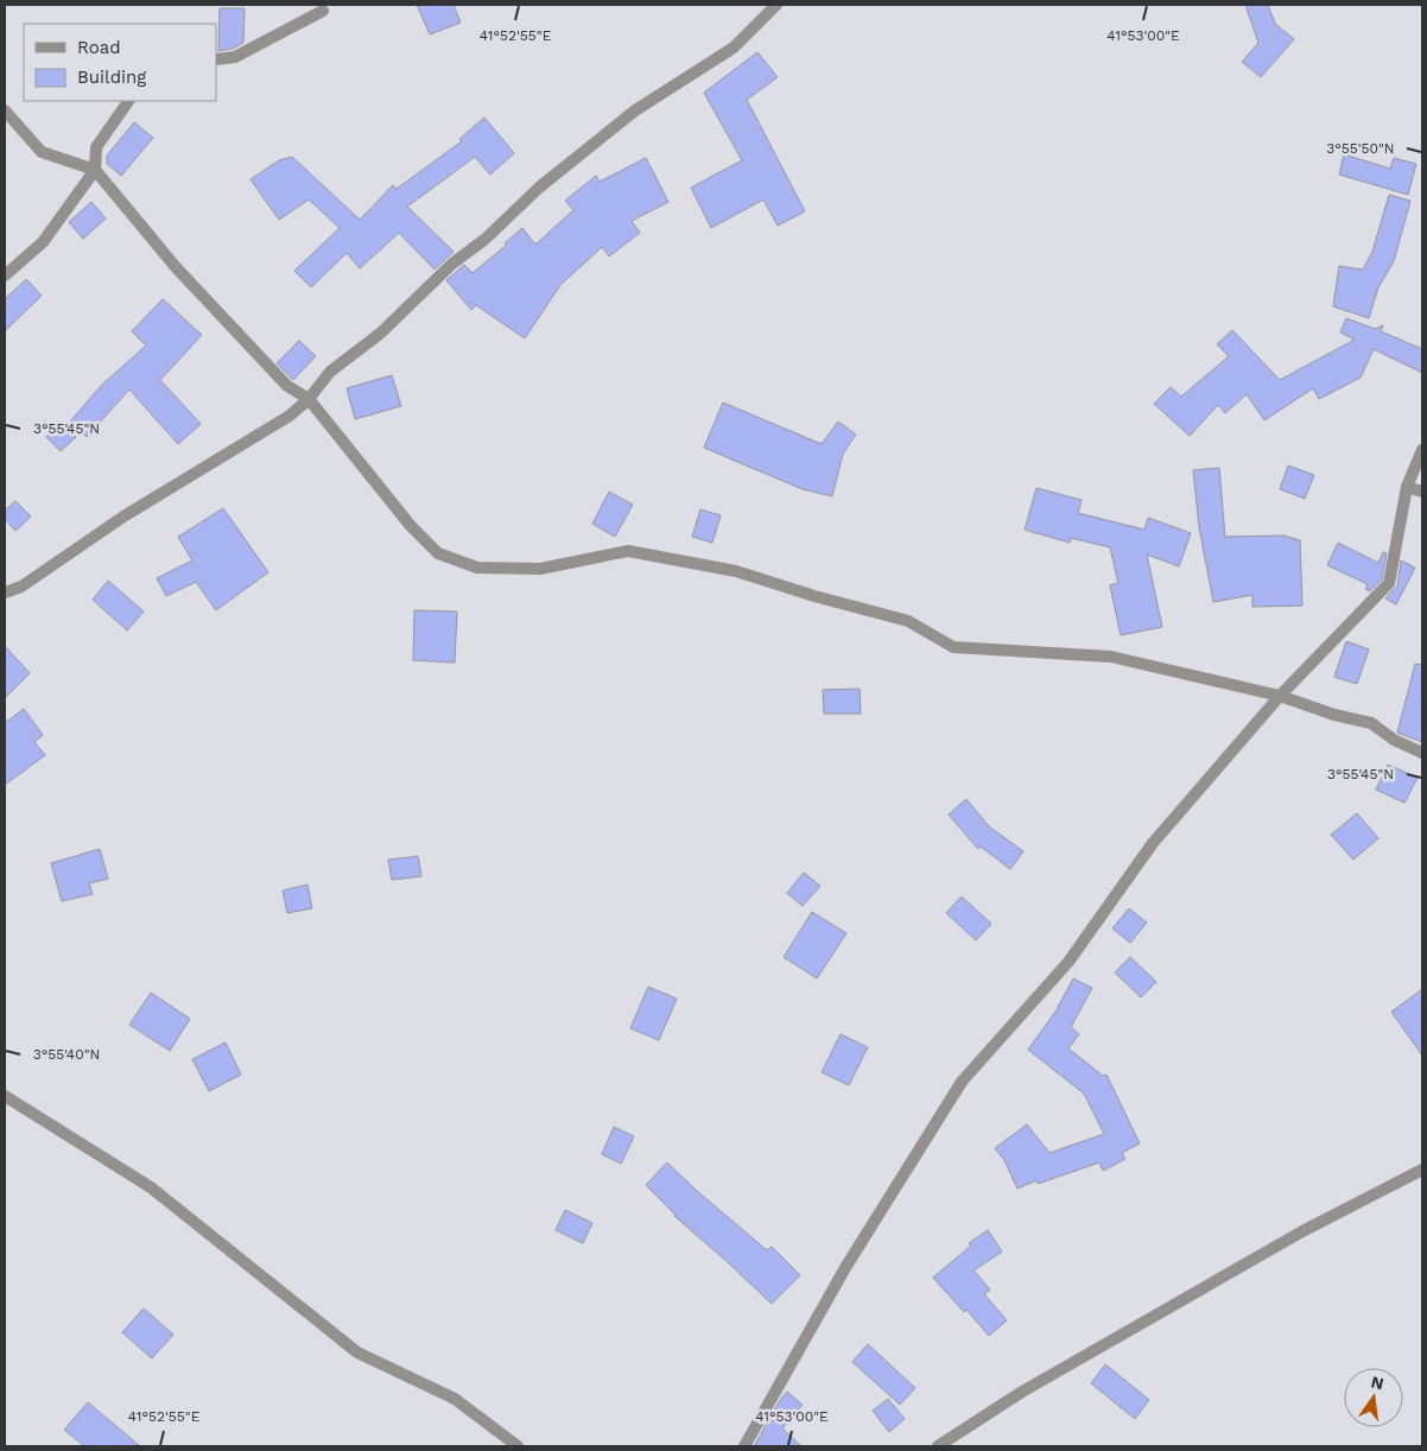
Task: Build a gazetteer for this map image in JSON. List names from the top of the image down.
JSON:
{
  "legend": ["Road", "Building"],
  "north": "top",
  "coordinates": [
    "41°52'55\"E",
    "41°53'00\"E",
    "3°55'50\"N",
    "3°55'45\"N",
    "3°55'40\"N"
  ]
}
